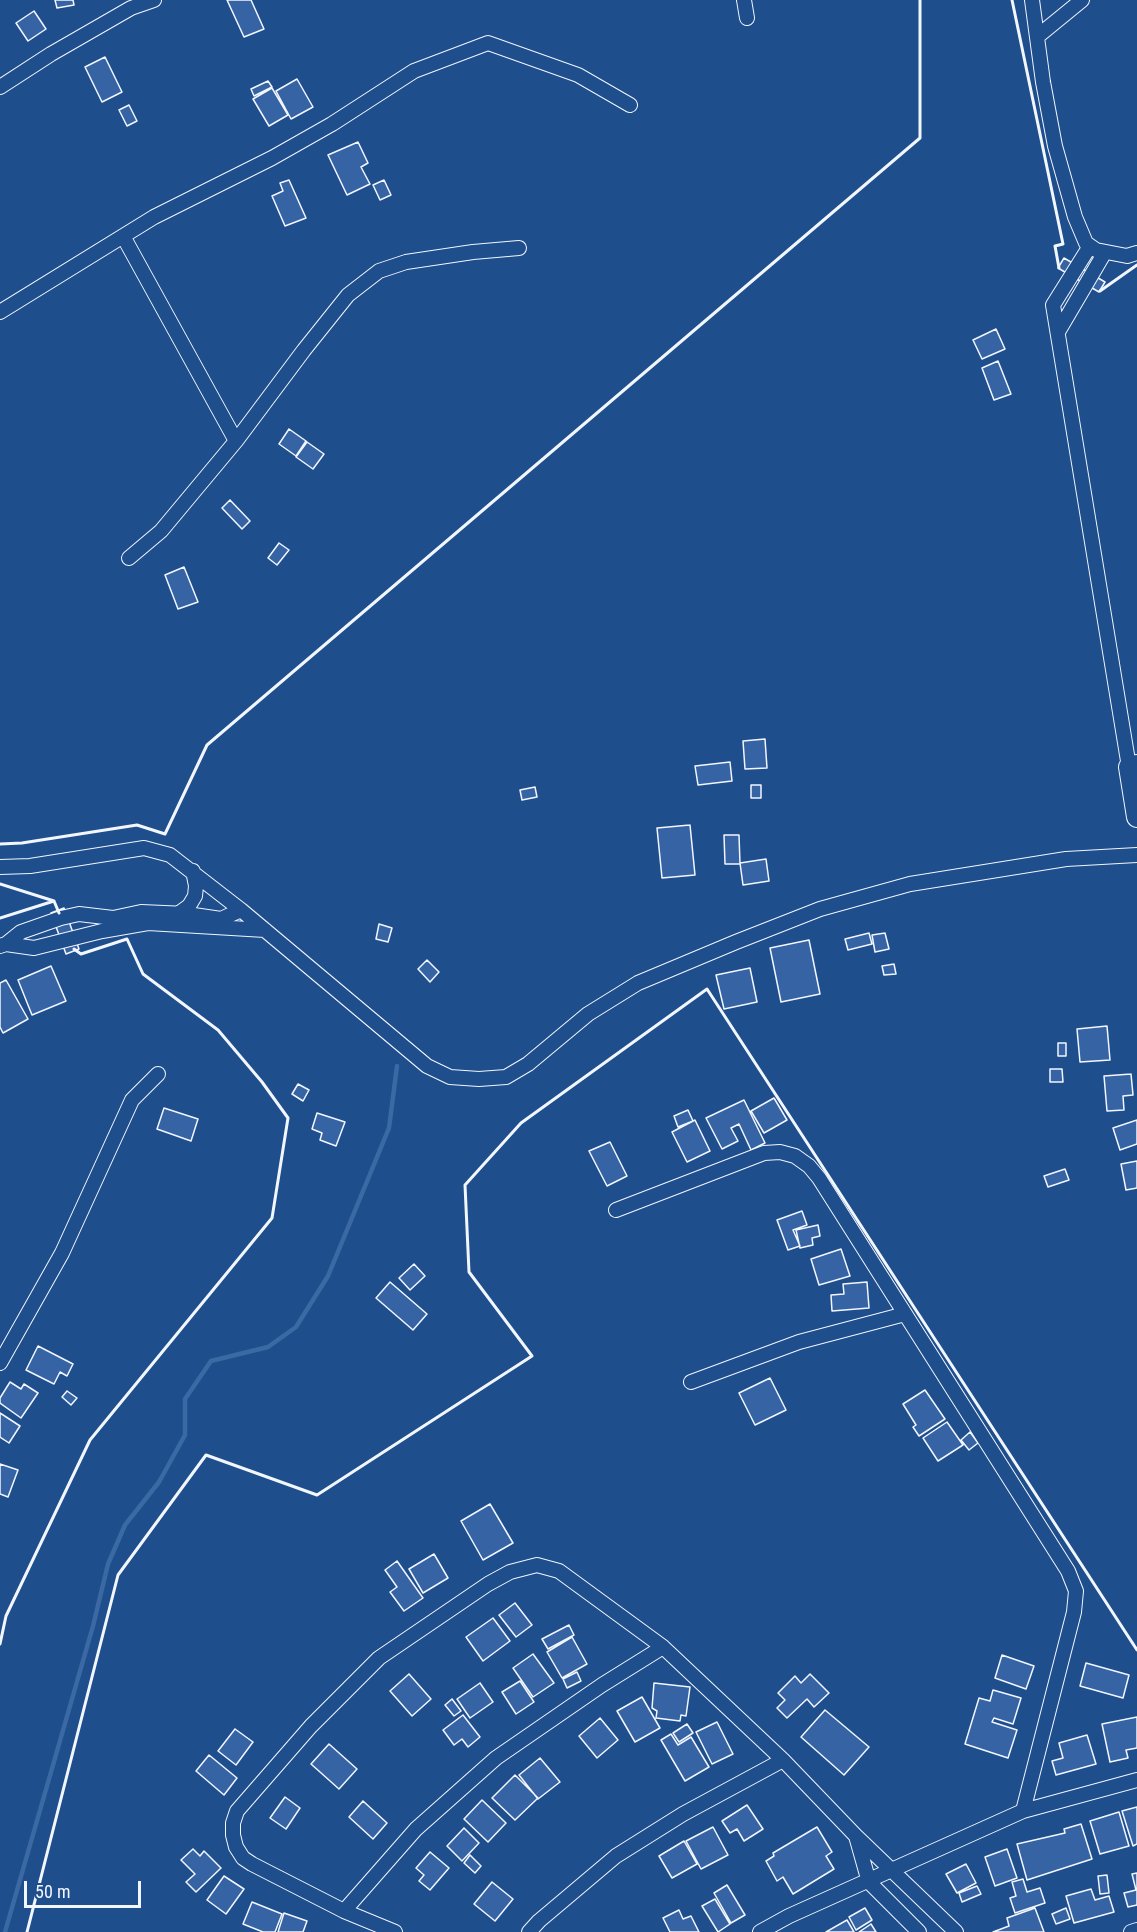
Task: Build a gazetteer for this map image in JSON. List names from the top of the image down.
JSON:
{
  "scale_bar": "50 m"
}
